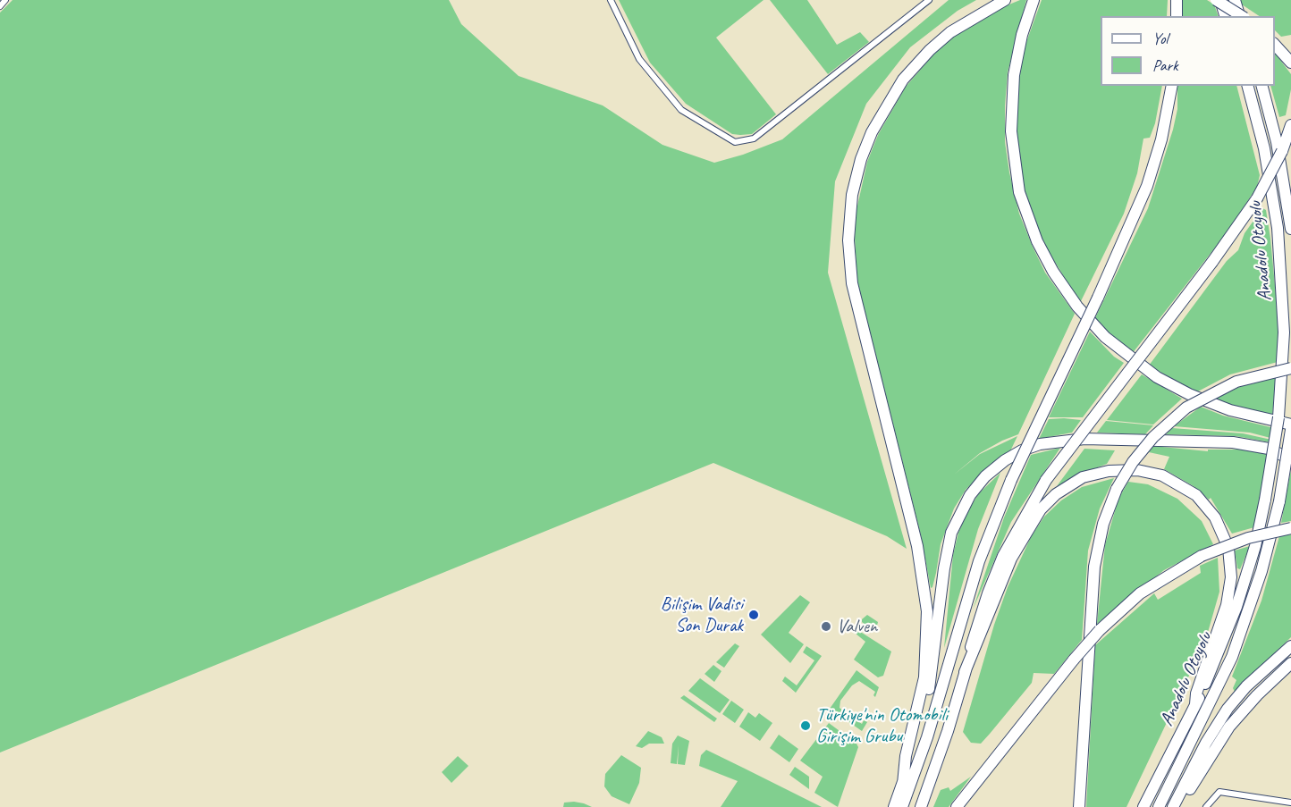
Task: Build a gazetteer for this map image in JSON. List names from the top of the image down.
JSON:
{
  "streets": {
    "highway": ["Anadolu Otoyolu"]
  },
  "places": ["Bilişim Vadisi Son Durak", "Valven", "Türkiye'nin Otomobili Girişim Grubu"],
  "legend": ["Yol", "Park"]
}
